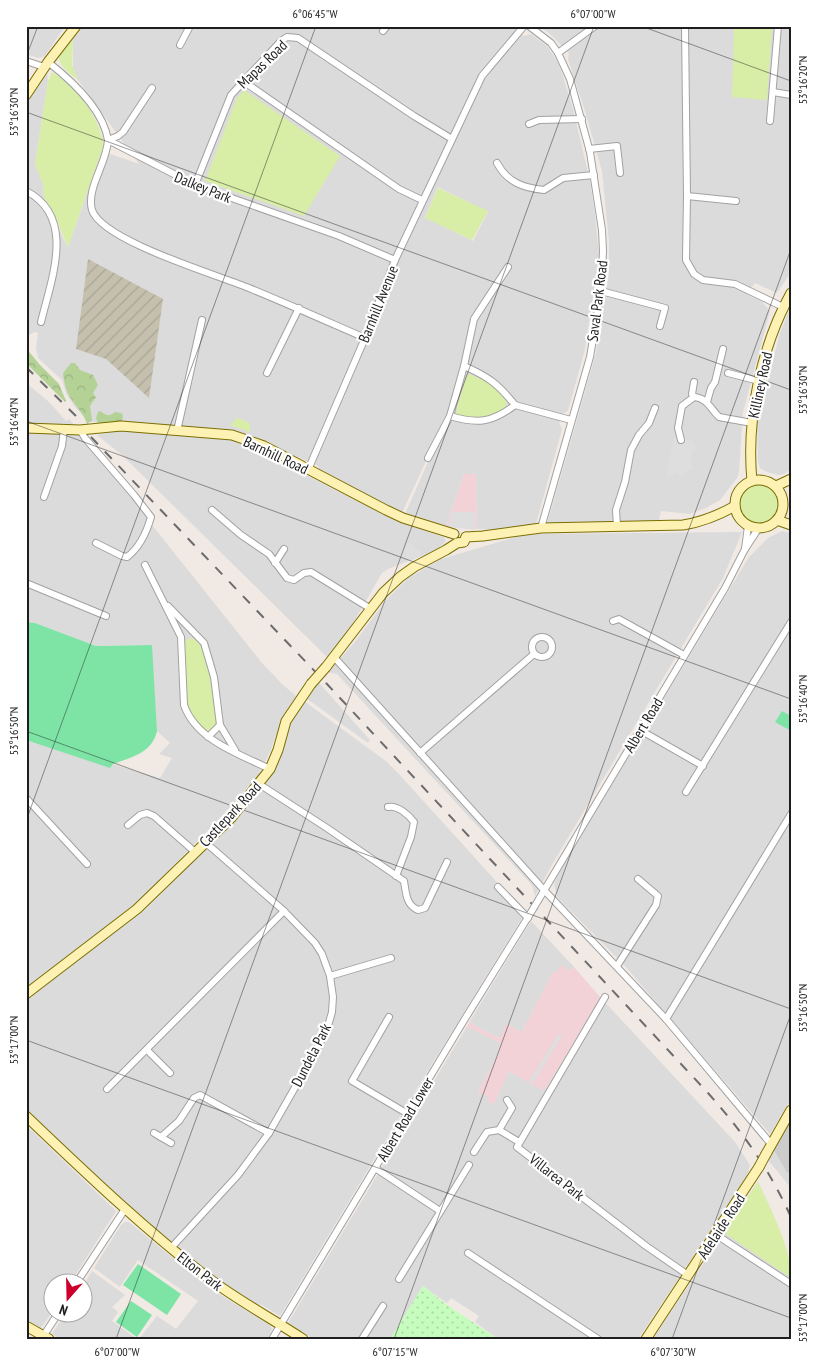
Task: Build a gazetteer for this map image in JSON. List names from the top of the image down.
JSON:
{
  "streets": {
    "street": [
      "Mapas Road",
      "Dalkey Park",
      "Saval Park Road",
      "Barnhill Avenue",
      "Killiney Road",
      "Barnhill Road",
      "Albert Road",
      "Castlepark Road",
      "Dundela Park",
      "Albert Road Lower",
      "Villarea Park",
      "Adelaide Road",
      "Elton Park"
    ]
  },
  "crossings": [
    ["Mapas Road", "Dalkey Park"],
    ["Mapas Road", "Barnhill Avenue"],
    ["Dalkey Park", "Barnhill Avenue"],
    ["Barnhill Avenue", "Barnhill Road"],
    ["Killiney Road", "Albert Road"],
    ["Barnhill Road", "Castlepark Road"],
    ["Albert Road", "Albert Road Lower"],
    ["Castlepark Road", "Dundela Park"],
    ["Dundela Park", "Elton Park"],
    ["Albert Road Lower", "Elton Park"],
    ["Villarea Park", "Adelaide Road"]
  ],
  "north": "bottom",
  "coordinates": [
    "6°06'45\"W",
    "6°07'00\"W",
    "53°16'20\"N",
    "53°16'30\"N",
    "53°16'40\"N",
    "53°16'50\"N",
    "53°17'00\"N",
    "6°07'15\"W",
    "6°07'30\"W"
  ]
}
